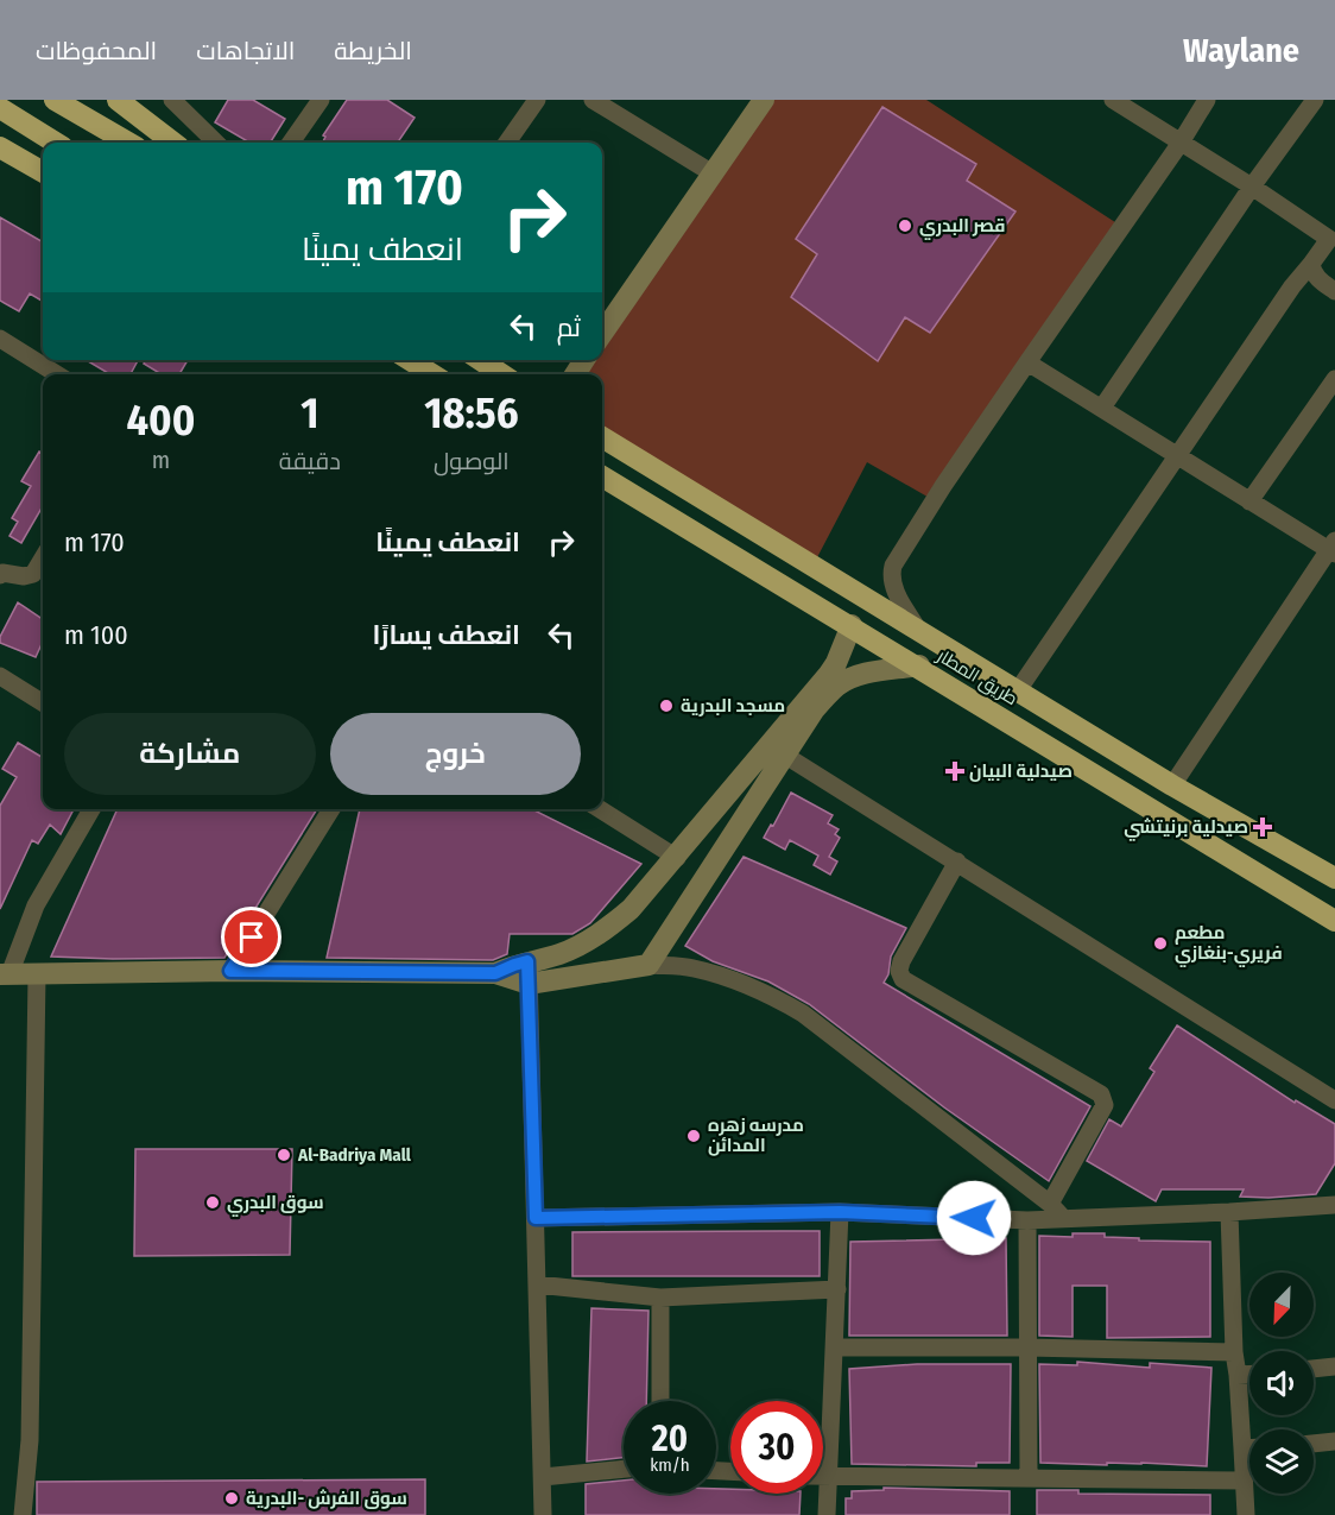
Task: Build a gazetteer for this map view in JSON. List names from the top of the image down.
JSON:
{
  "streets": {
    "highway": ["طريق المطار"]
  },
  "places": {
    "other": [
      "قصر البدري",
      "مسجد البدرية",
      "مطعم فريري-بنغازي",
      "مدرسه زهره المدائن",
      "Al-Badriya Mall",
      "سوق البدري",
      "سوق الفرش -البدرية"
    ],
    "health": ["صيدلية البيان", "صيدلية برنيتشي"]
  },
  "north": "bottom left",
  "page": {
    "header": "Waylane",
    "nav": ["الخريطة", "الاتجاهات", "المحفوظات"],
    "turn": ["170 m", "انعطف يمينًا"],
    "then": "ثم",
    "eta": [
      "18:56",
      "الوصول",
      "1",
      "دقيقة",
      "400",
      "m"
    ],
    "list": [
      {
        "name": "انعطف يمينًا",
        "value": "170 m"
      },
      {
        "name": "انعطف يسارًا",
        "value": "100 m"
      }
    ],
    "buttons": ["خروج", "مشاركة"],
    "speed": "20 km/h",
    "limit": "30"
  }
}
